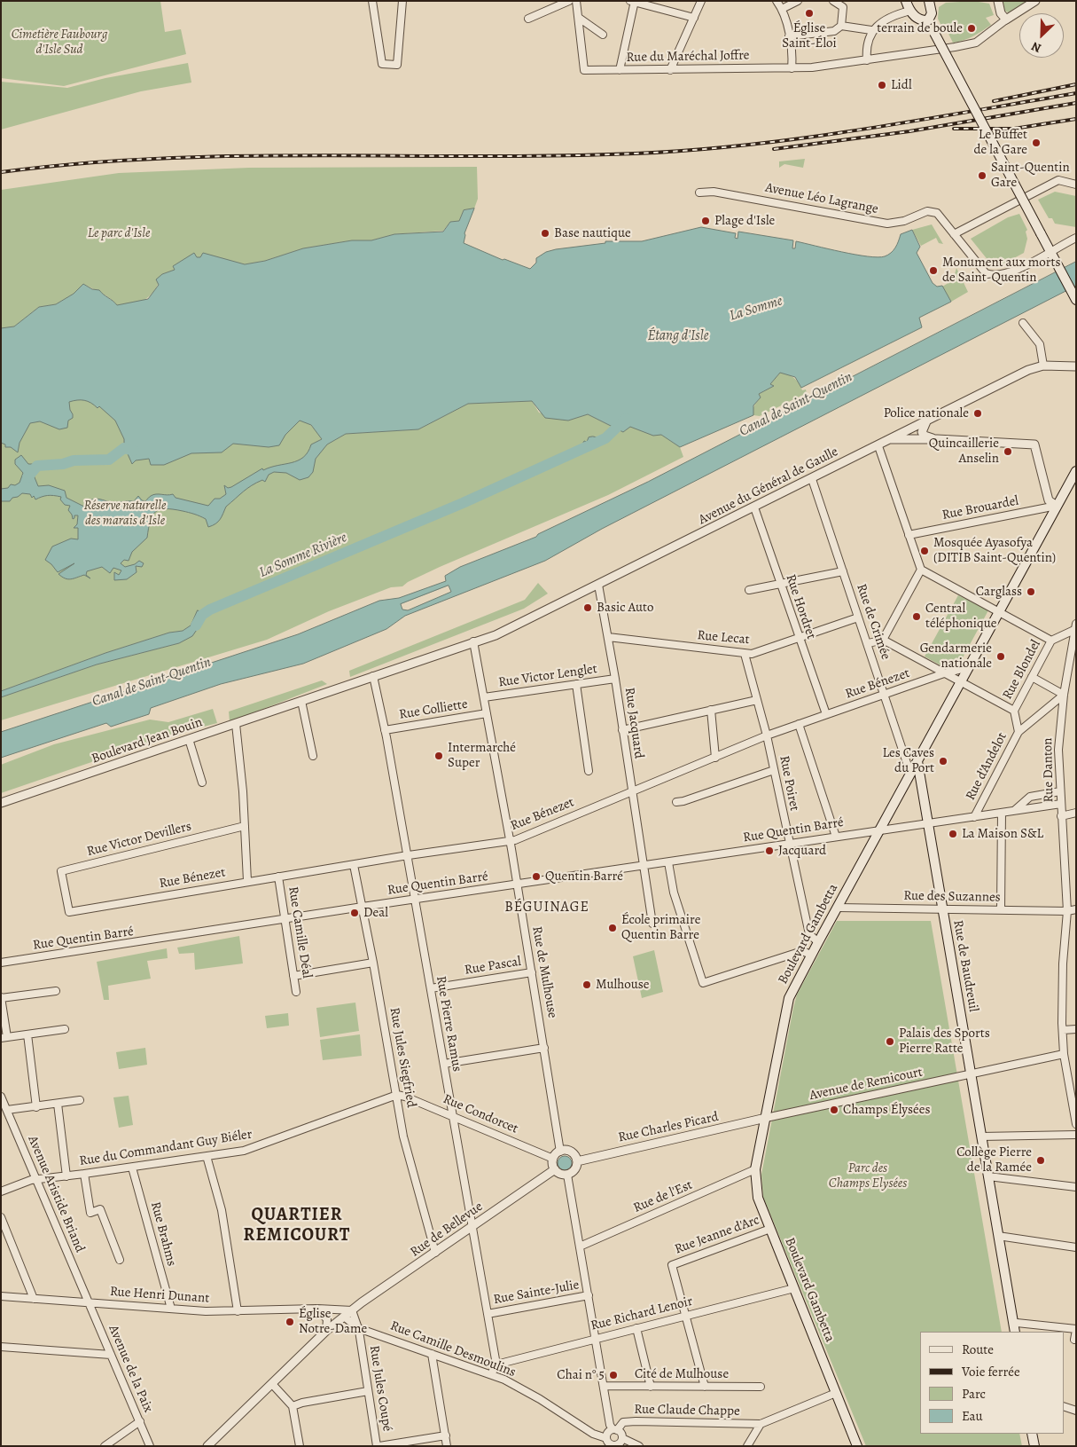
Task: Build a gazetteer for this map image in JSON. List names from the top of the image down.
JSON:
{
  "streets": {
    "main road": ["Boulevard Gambetta", "Rue de Baudreuil"],
    "street": [
      "Rue du Maréchal Joffre",
      "Avenue Léo Lagrange",
      "Avenue du Général de Gaulle",
      "Rue Brouardel",
      "Rue Hordret",
      "Rue de Crimée",
      "Rue Lecat",
      "Rue Blondel",
      "Rue Victor Lenglet",
      "Rue Bénezet",
      "Rue Colliette",
      "Rue Jacquard",
      "Boulevard Jean Bouin",
      "Rue d'Andelot",
      "Rue Danton",
      "Rue Poiret",
      "Rue Quentin Barré",
      "Rue Victor Devillers",
      "Rue des Suzannes",
      "Rue Camille Déal",
      "Rue Pascal",
      "Rue de Mulhouse",
      "Rue Pierre Ramus",
      "Rue Jules Siegfried",
      "Avenue de Remicourt",
      "Rue Condorcet",
      "Rue Charles Picard",
      "Rue du Commandant Guy Biéler",
      "Avenue Aristide Briand",
      "Rue de l'Est",
      "Rue de Bellevue",
      "Rue Brahms",
      "Rue Jeanne d'Arc",
      "Rue Sainte-Julie",
      "Rue Henri Dunant",
      "Rue Richard Lenoir",
      "Rue Camille Desmoulins",
      "Avenue de la Paix",
      "Cité de Mulhouse",
      "Rue Jules Coupé",
      "Rue Claude Chappe"
    ]
  },
  "crossings": [
    ["Avenue du Général de Gaulle", "Rue Hordret"],
    ["Avenue du Général de Gaulle", "Rue de Crimée"],
    ["Avenue du Général de Gaulle", "Rue Jacquard"],
    ["Avenue du Général de Gaulle", "Boulevard Jean Bouin"],
    ["Avenue du Général de Gaulle", "Rue de Mulhouse"],
    ["Rue Brouardel", "Boulevard Gambetta"],
    ["Rue Hordret", "Rue Lecat"],
    ["Rue Hordret", "Rue Bénezet"],
    ["Rue de Crimée", "Rue Lecat"],
    ["Rue de Crimée", "Rue Bénezet"],
    ["Rue de Crimée", "Boulevard Gambetta"],
    ["Rue Lecat", "Rue Jacquard"],
    ["Rue Lecat", "Rue Poiret"],
    ["Rue Victor Lenglet", "Rue Jacquard"],
    ["Rue Victor Lenglet", "Rue de Mulhouse"],
    ["Rue Bénezet", "Rue Jacquard"],
    ["Rue Bénezet", "Rue Poiret"],
    ["Rue Bénezet", "Rue Victor Devillers"],
    ["Rue Bénezet", "Rue Camille Déal"],
    ["Rue Bénezet", "Boulevard Gambetta"],
    ["Rue Bénezet", "Rue de Mulhouse"],
    ["Rue Bénezet", "Rue Pierre Ramus"],
    ["Rue Bénezet", "Rue Jules Siegfried"],
    ["Rue Colliette", "Rue de Mulhouse"],
    ["Rue Colliette", "Rue Pierre Ramus"],
    ["Rue Jacquard", "Rue Quentin Barré"],
    ["Boulevard Jean Bouin", "Rue de Mulhouse"],
    ["Boulevard Jean Bouin", "Rue Pierre Ramus"],
    ["Rue d'Andelot", "Rue Danton"],
    ["Rue d'Andelot", "Rue Quentin Barré"],
    ["Rue Danton", "Rue Quentin Barré"],
    ["Rue Danton", "Rue des Suzannes"],
    ["Rue Danton", "Avenue de Remicourt"],
    ["Rue Poiret", "Rue Quentin Barré"],
    ["Rue Poiret", "Boulevard Gambetta"],
    ["Rue Quentin Barré", "Rue Camille Déal"],
    ["Rue Quentin Barré", "Boulevard Gambetta"],
    ["Rue Quentin Barré", "Rue de Baudreuil"],
    ["Rue Quentin Barré", "Rue de Mulhouse"],
    ["Rue Quentin Barré", "Rue Pierre Ramus"],
    ["Rue Quentin Barré", "Rue Jules Siegfried"],
    ["Rue des Suzannes", "Boulevard Gambetta"],
    ["Rue des Suzannes", "Rue de Baudreuil"],
    ["Boulevard Gambetta", "Rue de Baudreuil"],
    ["Boulevard Gambetta", "Avenue de Remicourt"],
    ["Boulevard Gambetta", "Rue Charles Picard"],
    ["Boulevard Gambetta", "Rue de l'Est"],
    ["Boulevard Gambetta", "Rue Jeanne d'Arc"],
    ["Boulevard Gambetta", "Rue Richard Lenoir"],
    ["Rue Pascal", "Rue de Mulhouse"],
    ["Rue Pascal", "Rue Pierre Ramus"],
    ["Rue de Baudreuil", "Avenue de Remicourt"],
    ["Rue de Mulhouse", "Rue Condorcet"],
    ["Rue de Mulhouse", "Rue Charles Picard"],
    ["Rue de Mulhouse", "Rue de Bellevue"],
    ["Rue Pierre Ramus", "Rue Condorcet"],
    ["Rue Pierre Ramus", "Rue de Bellevue"],
    ["Rue Pierre Ramus", "Rue Sainte-Julie"],
    ["Rue Pierre Ramus", "Rue Richard Lenoir"],
    ["Rue Jules Siegfried", "Rue Condorcet"],
    ["Rue Jules Siegfried", "Rue du Commandant Guy Biéler"],
    ["Rue Jules Siegfried", "Rue de Bellevue"],
    ["Avenue de Remicourt", "Rue Charles Picard"],
    ["Rue Condorcet", "Rue Charles Picard"],
    ["Rue Condorcet", "Rue du Commandant Guy Biéler"],
    ["Rue Condorcet", "Rue de Bellevue"],
    ["Rue Charles Picard", "Rue de Bellevue"],
    ["Rue du Commandant Guy Biéler", "Avenue Aristide Briand"],
    ["Rue du Commandant Guy Biéler", "Rue Brahms"],
    ["Avenue Aristide Briand", "Rue Henri Dunant"],
    ["Avenue Aristide Briand", "Avenue de la Paix"],
    ["Rue de Bellevue", "Rue Henri Dunant"],
    ["Rue de Bellevue", "Rue Camille Desmoulins"],
    ["Rue de Bellevue", "Rue Jules Coupé"],
    ["Rue Brahms", "Rue Henri Dunant"],
    ["Rue Jeanne d'Arc", "Rue Richard Lenoir"],
    ["Rue Henri Dunant", "Avenue de la Paix"],
    ["Rue Henri Dunant", "Rue Jules Coupé"],
    ["Rue Camille Desmoulins", "Rue Jules Coupé"],
    ["Rue Camille Desmoulins", "Rue Claude Chappe"]
  ],
  "districts": ["BÉGUINAGE", "QUARTIER REMICOURT"],
  "water": [
    "La Somme",
    "Étang d'Isle",
    "Canal de Saint-Quentin",
    "La Somme Rivière"
  ],
  "parks": [
    "Cimetière Faubourg d'Isle Sud",
    "Le parc d'Isle",
    "Réserve naturelle des marais d'Isle",
    "Parc des Champs Elysées"
  ],
  "places": [
    "Église Saint-Éloi",
    "terrain de boule",
    "Lidl",
    "Le Buffet de la Gare",
    "Saint-Quentin Gare",
    "Plage d'Isle",
    "Base nautique",
    "Monument aux morts de Saint-Quentin",
    "Police nationale",
    "Quincaillerie Anselin",
    "Mosquée Ayasofya (DITIB Saint-Quentin)",
    "Carglass",
    "Basic Auto",
    "Central téléphonique",
    "Gendarmerie nationale",
    "Intermarché Super",
    "Les Caves du Port",
    "La Maison S&L",
    "Jacquard",
    "Quentin Barré",
    "Deal",
    "École primaire Quentin Barre",
    "Mulhouse",
    "Palais des Sports Pierre Ratte",
    "Champs Élysées",
    "Collège Pierre de la Ramée",
    "Église Notre-Dame",
    "Chai n° 5"
  ],
  "legend": [
    "Route",
    "Voie ferrée",
    "Parc",
    "Eau"
  ],
  "north": "bottom left"
}
